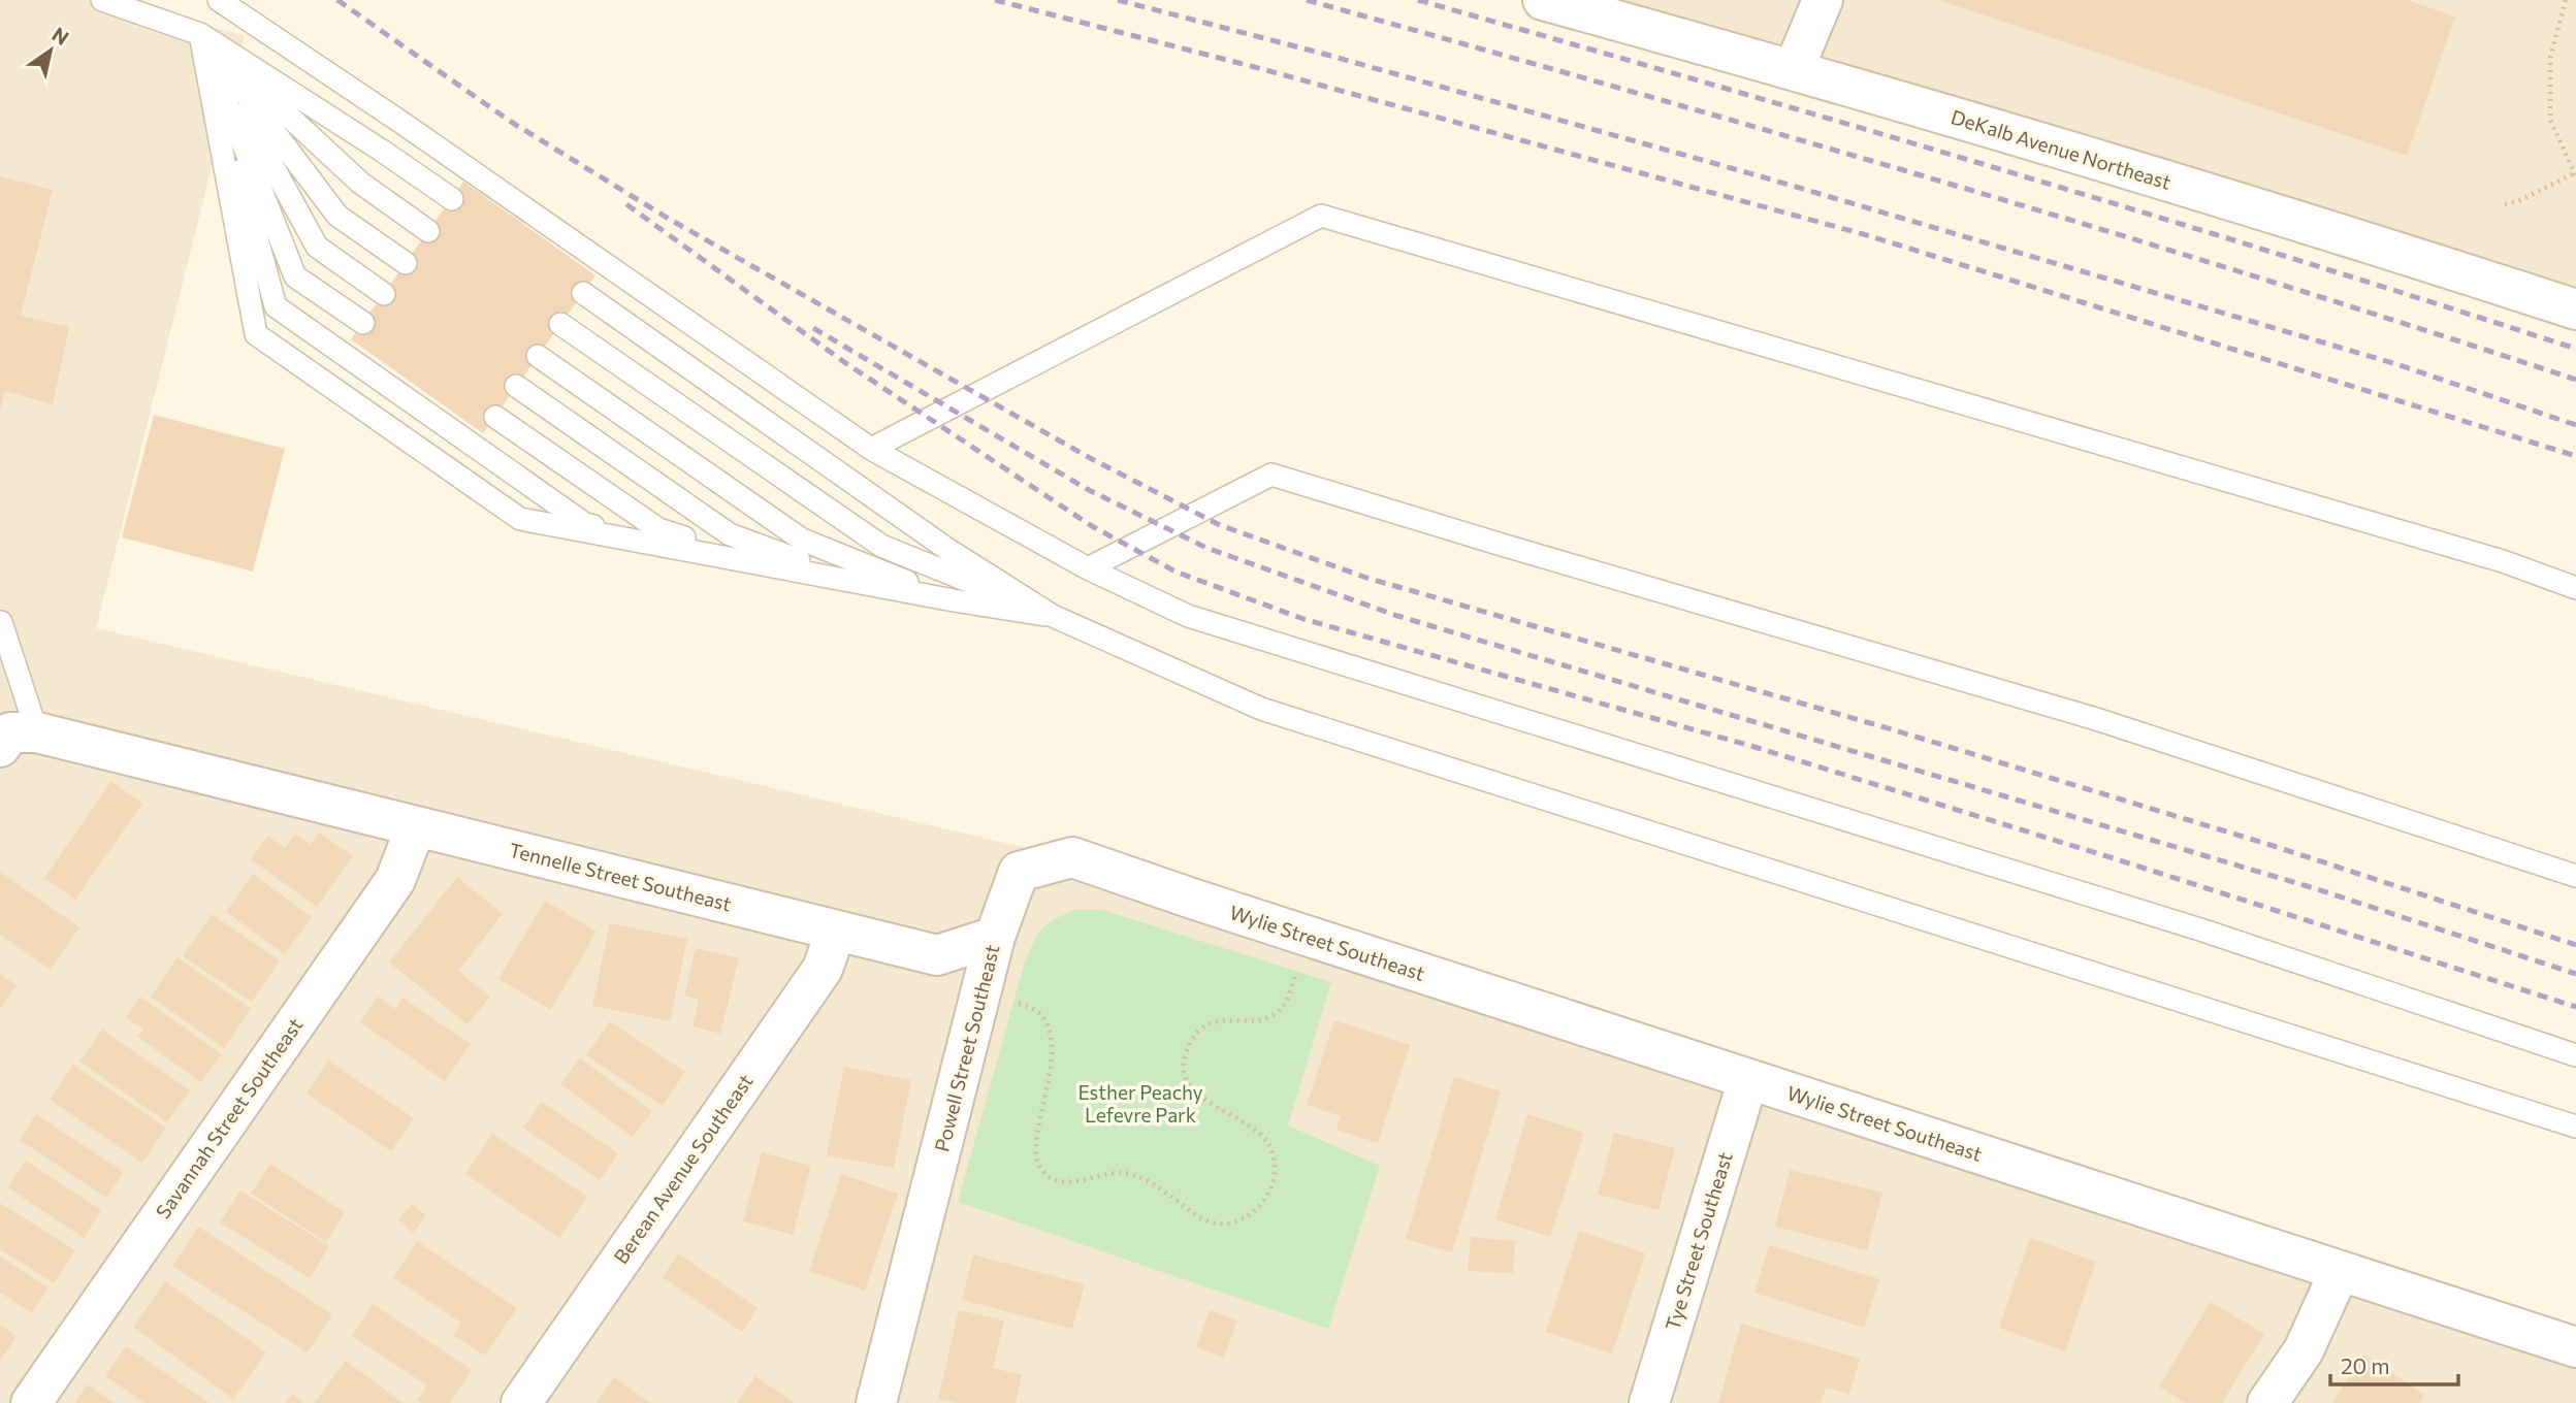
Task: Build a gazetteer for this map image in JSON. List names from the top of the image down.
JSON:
{
  "streets": {
    "street": [
      "DeKalb Avenue Northeast",
      "Tennelle Street Southeast",
      "Wylie Street Southeast",
      "Powell Street Southeast",
      "Savannah Street Southeast",
      "Berean Avenue Southeast",
      "Tye Street Southeast"
    ]
  },
  "crossings": [
    ["Tennelle Street Southeast", "Powell Street Southeast"],
    ["Tennelle Street Southeast", "Savannah Street Southeast"],
    ["Tennelle Street Southeast", "Berean Avenue Southeast"],
    ["Wylie Street Southeast", "Powell Street Southeast"],
    ["Wylie Street Southeast", "Tye Street Southeast"]
  ],
  "parks": ["Esther Peachy Lefevre Park"],
  "scale_bar": "20 m",
  "north": "top right"
}
